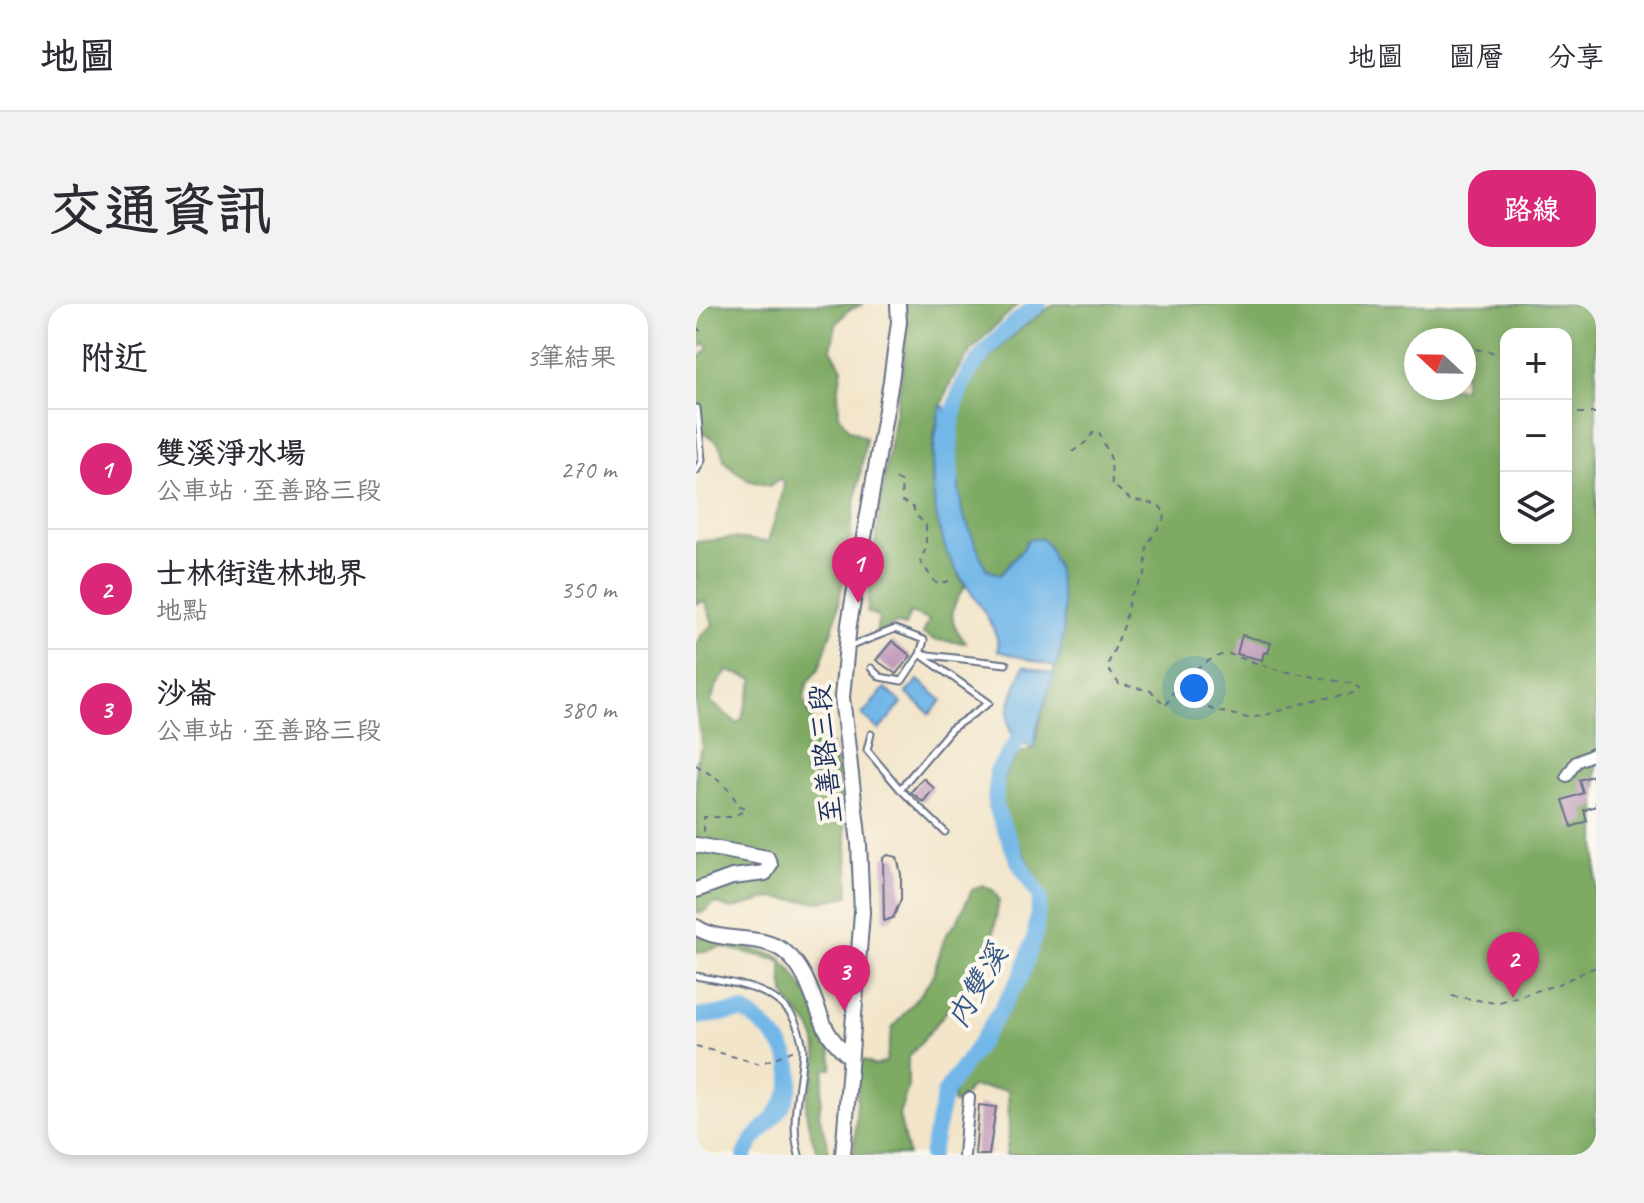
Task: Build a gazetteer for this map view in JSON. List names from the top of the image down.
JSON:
{
  "streets": {
    "street": ["至善路三段"]
  },
  "water": ["內雙溪"],
  "north": "left",
  "page": {
    "header": "地圖",
    "nav": ["地圖", "圖層", "分享"],
    "buttons": "路線",
    "title": "交通資訊",
    "heading": ["附近", "3筆結果"],
    "map_buttons": ["+", "−"],
    "list": [
      {
        "mark": "1",
        "name": "雙溪淨水場",
        "note": "公車站 · 至善路三段",
        "value": "270 m"
      },
      {
        "mark": "2",
        "name": "士林街造林地界",
        "note": "地點",
        "value": "350 m"
      },
      {
        "mark": "3",
        "name": "沙崙",
        "note": "公車站 · 至善路三段",
        "value": "380 m"
      }
    ],
    "pins": ["1", "2", "3"]
  }
}
